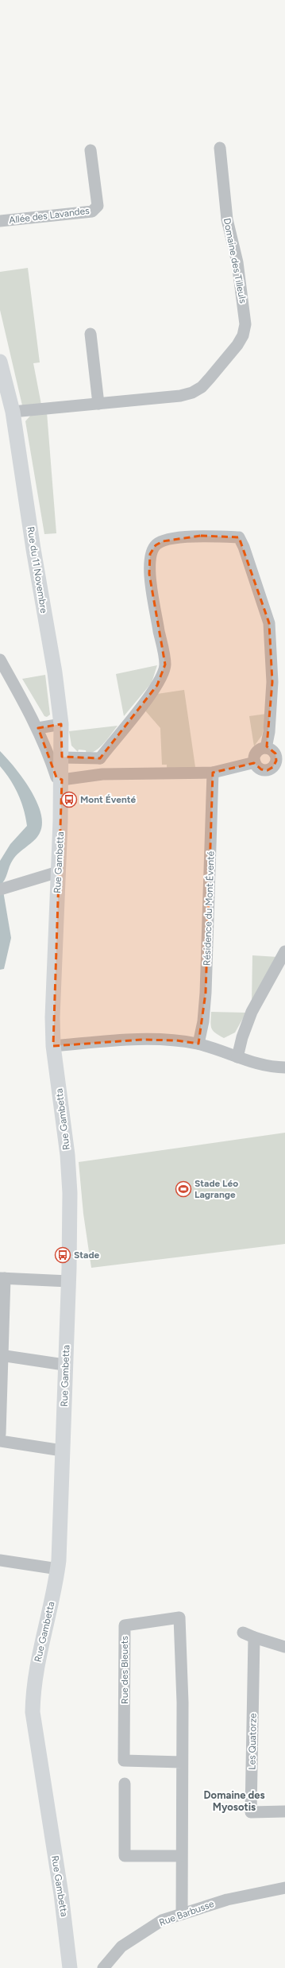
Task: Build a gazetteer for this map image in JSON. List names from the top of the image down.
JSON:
{
  "streets": {
    "main road": ["Rue du 11 Novembre", "Rue Gambetta"],
    "street": [
      "Allée des Lavandes",
      "Domaine des Tilleuls",
      "Résidence du Mont Éventé",
      "Rue des Bleuets",
      "Les Quatorze",
      "Rue Barbusse"
    ]
  },
  "crossings": [
    ["Domaine des Tilleuls", "Rue du 11 Novembre"],
    ["Rue du 11 Novembre", "Rue Gambetta"],
    ["Rue des Bleuets", "Rue Barbusse"]
  ],
  "districts": ["Domaine des Myosotis"],
  "places": {
    "bus stop": ["Mont Éventé", "Stade"],
    "sports": ["Stade Léo Lagrange"]
  }
}
